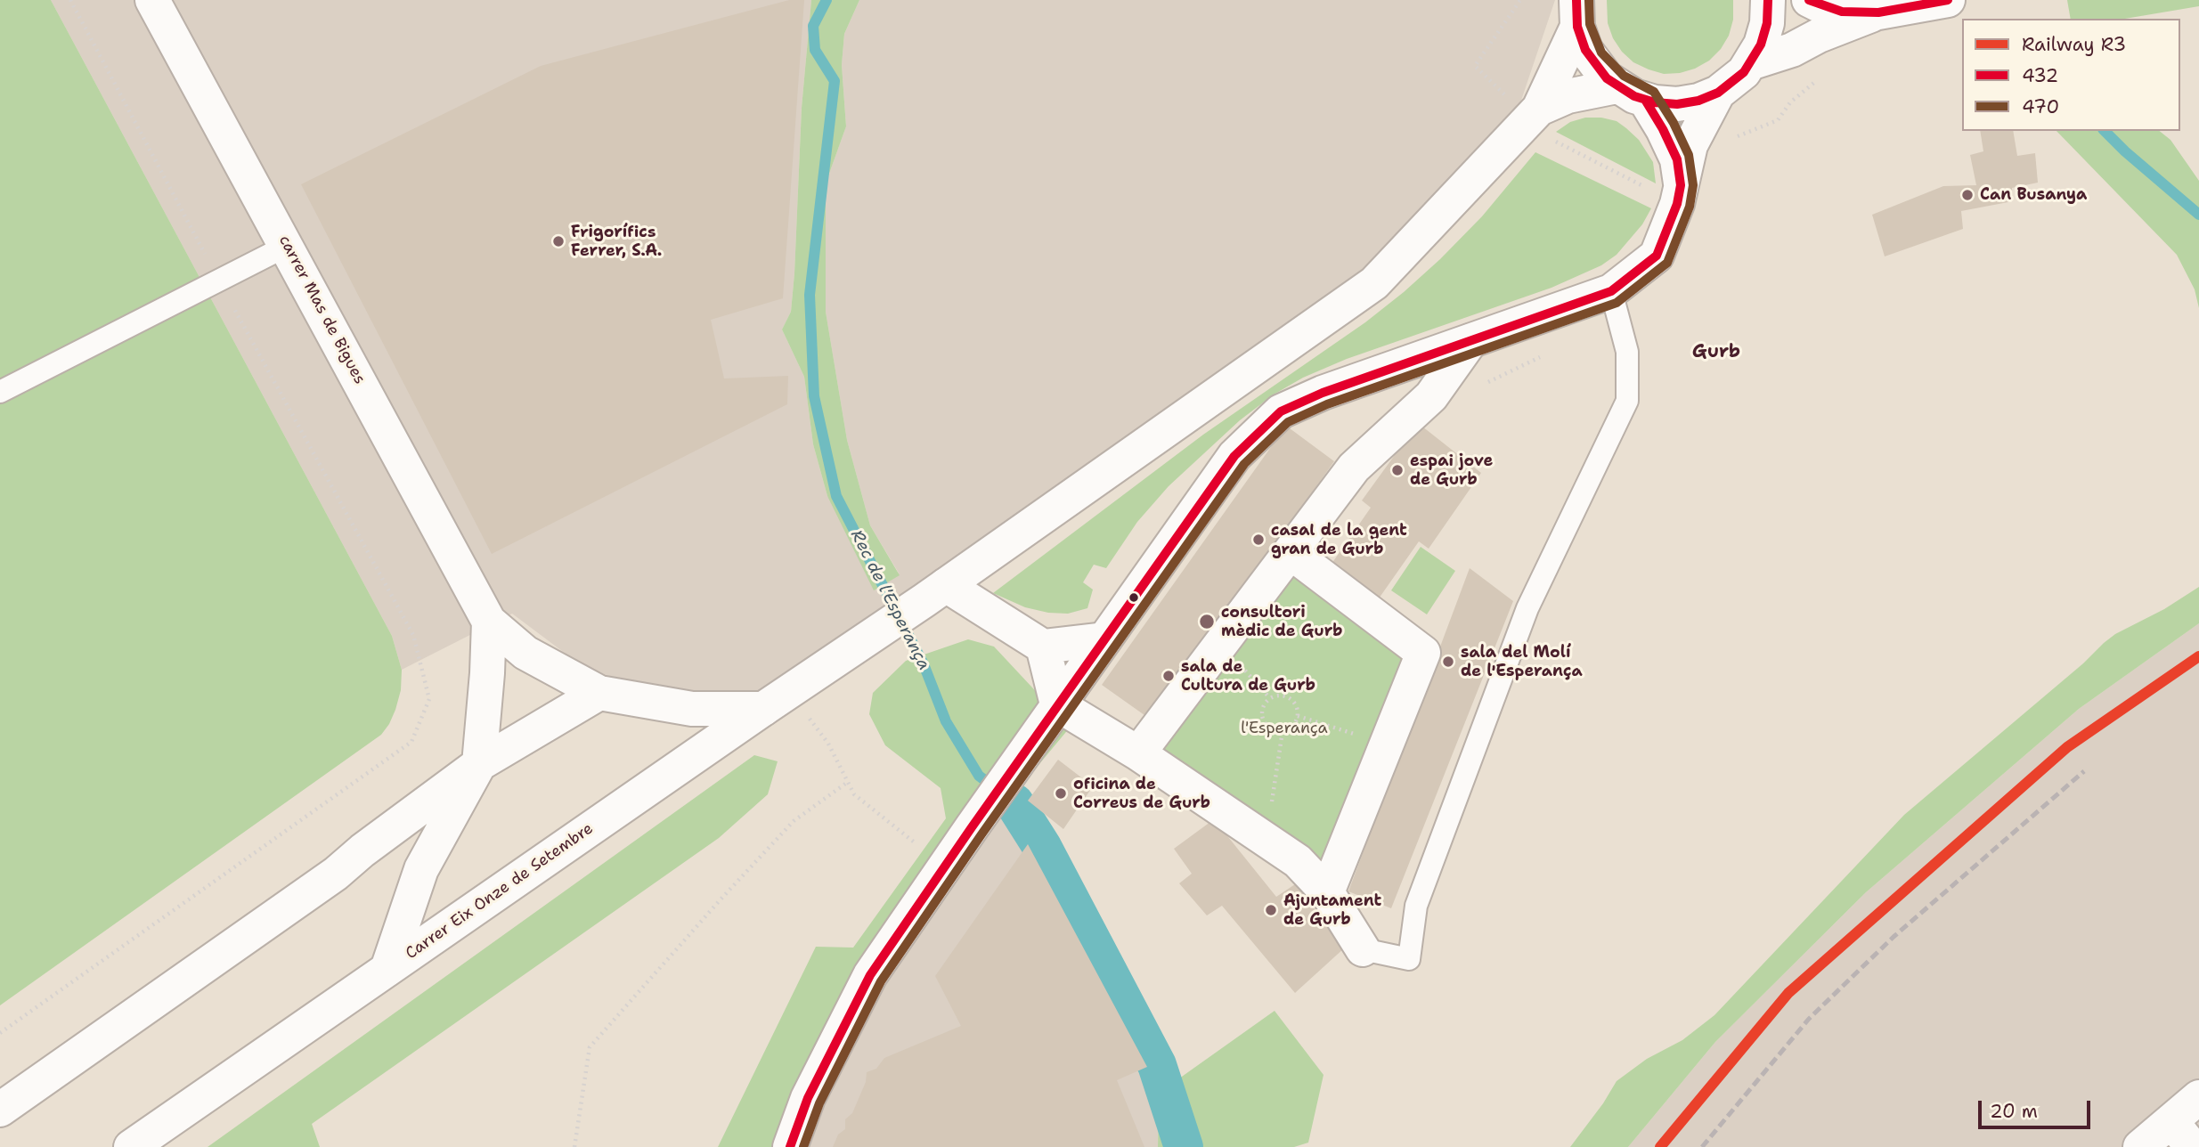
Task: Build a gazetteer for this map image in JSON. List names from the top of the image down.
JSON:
{
  "streets": {
    "street": ["carrer Mas de Bigues", "Carrer Eix Onze de Setembre"]
  },
  "crossings": [
    ["carrer Mas de Bigues", "Carrer Eix Onze de Setembre"]
  ],
  "districts": ["Gurb"],
  "water": ["Rec de l'Esperança"],
  "parks": ["l'Esperança"],
  "places": [
    "Can Busanya",
    "Frigorífics Ferrer, S.A.",
    "espai jove de Gurb",
    "casal de la gent gran de Gurb",
    "consultori mèdic de Gurb",
    "sala del Molí de l'Esperança",
    "sala de Cultura de Gurb",
    "oficina de Correus de Gurb",
    "Ajuntament de Gurb"
  ],
  "lines": ["transit line 432", "transit line 470", "rail line R3"],
  "legend": ["Railway R3", "432", "470"],
  "scale_bar": "20 m"
}
